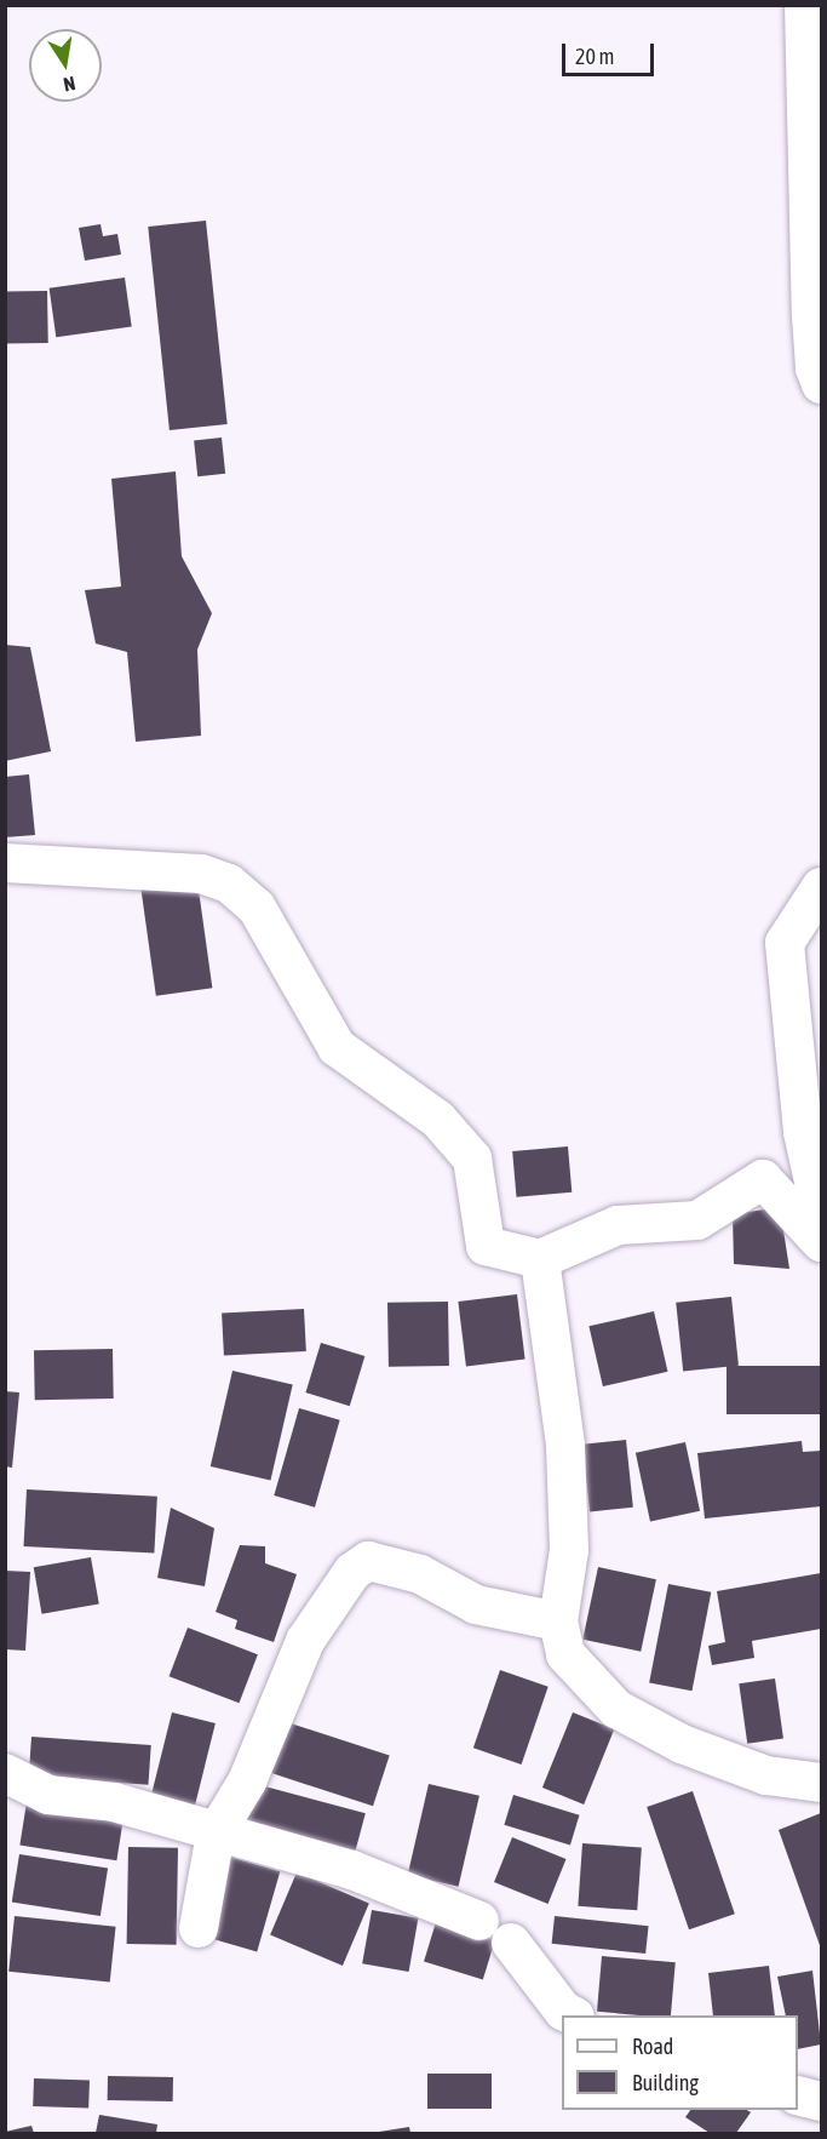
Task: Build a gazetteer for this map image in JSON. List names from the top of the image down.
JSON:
{
  "legend": ["Road", "Building"],
  "scale_bar": "20 m",
  "north": "bottom"
}
